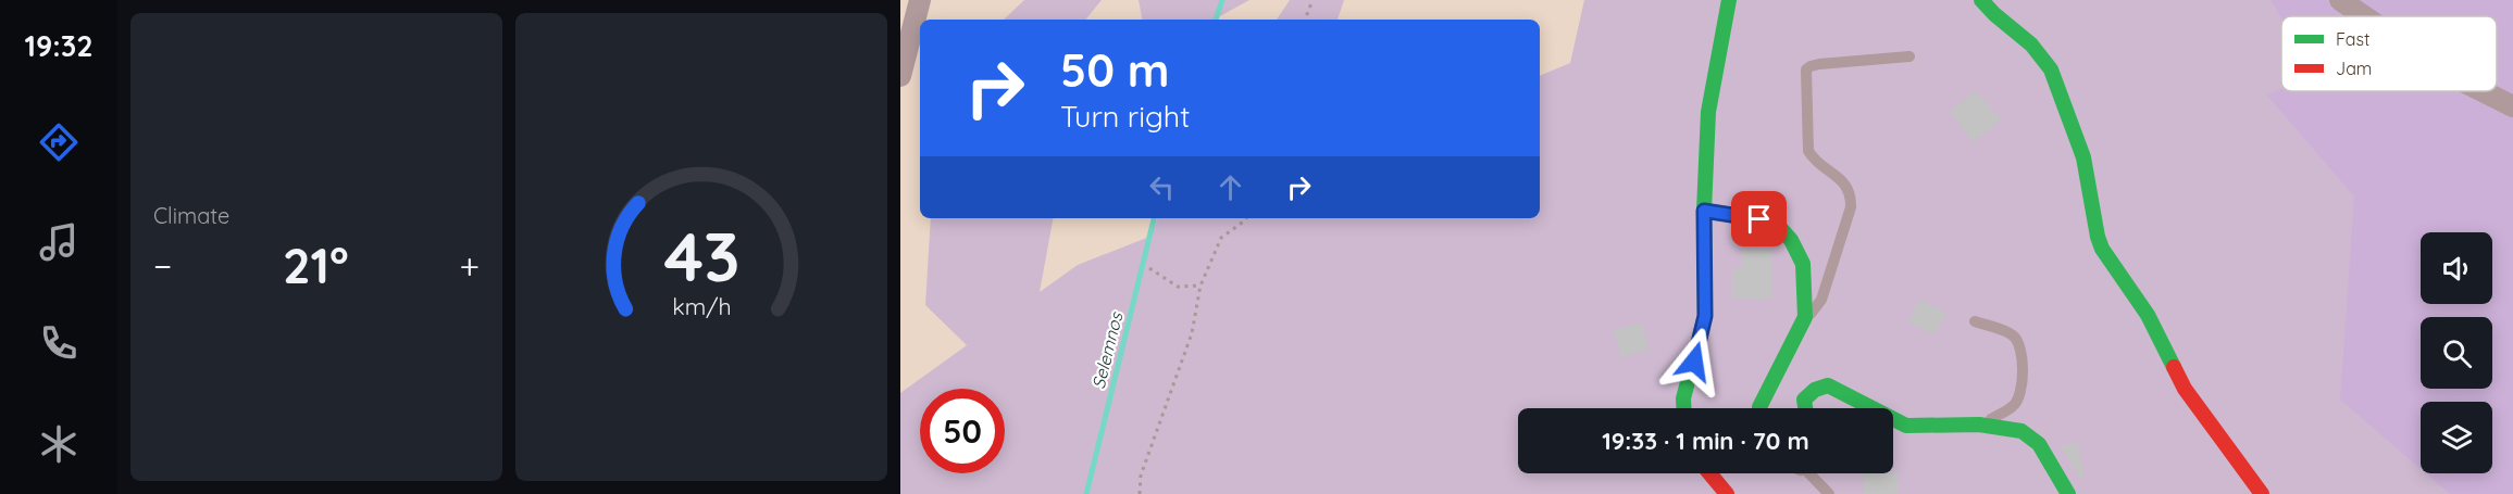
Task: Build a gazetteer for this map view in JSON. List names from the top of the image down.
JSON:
{
  "water": ["Selemnos"],
  "legend": ["Fast", "Jam"],
  "page": {
    "tabs": "19:32",
    "tile": "Climate",
    "turn": ["50 m", "Turn right"],
    "heat": ["−", "21°", "+"],
    "limit": "50",
    "trip": "19:33 · 1 min · 70 m",
    "gauge": ["43", "km/h"]
  }
}
